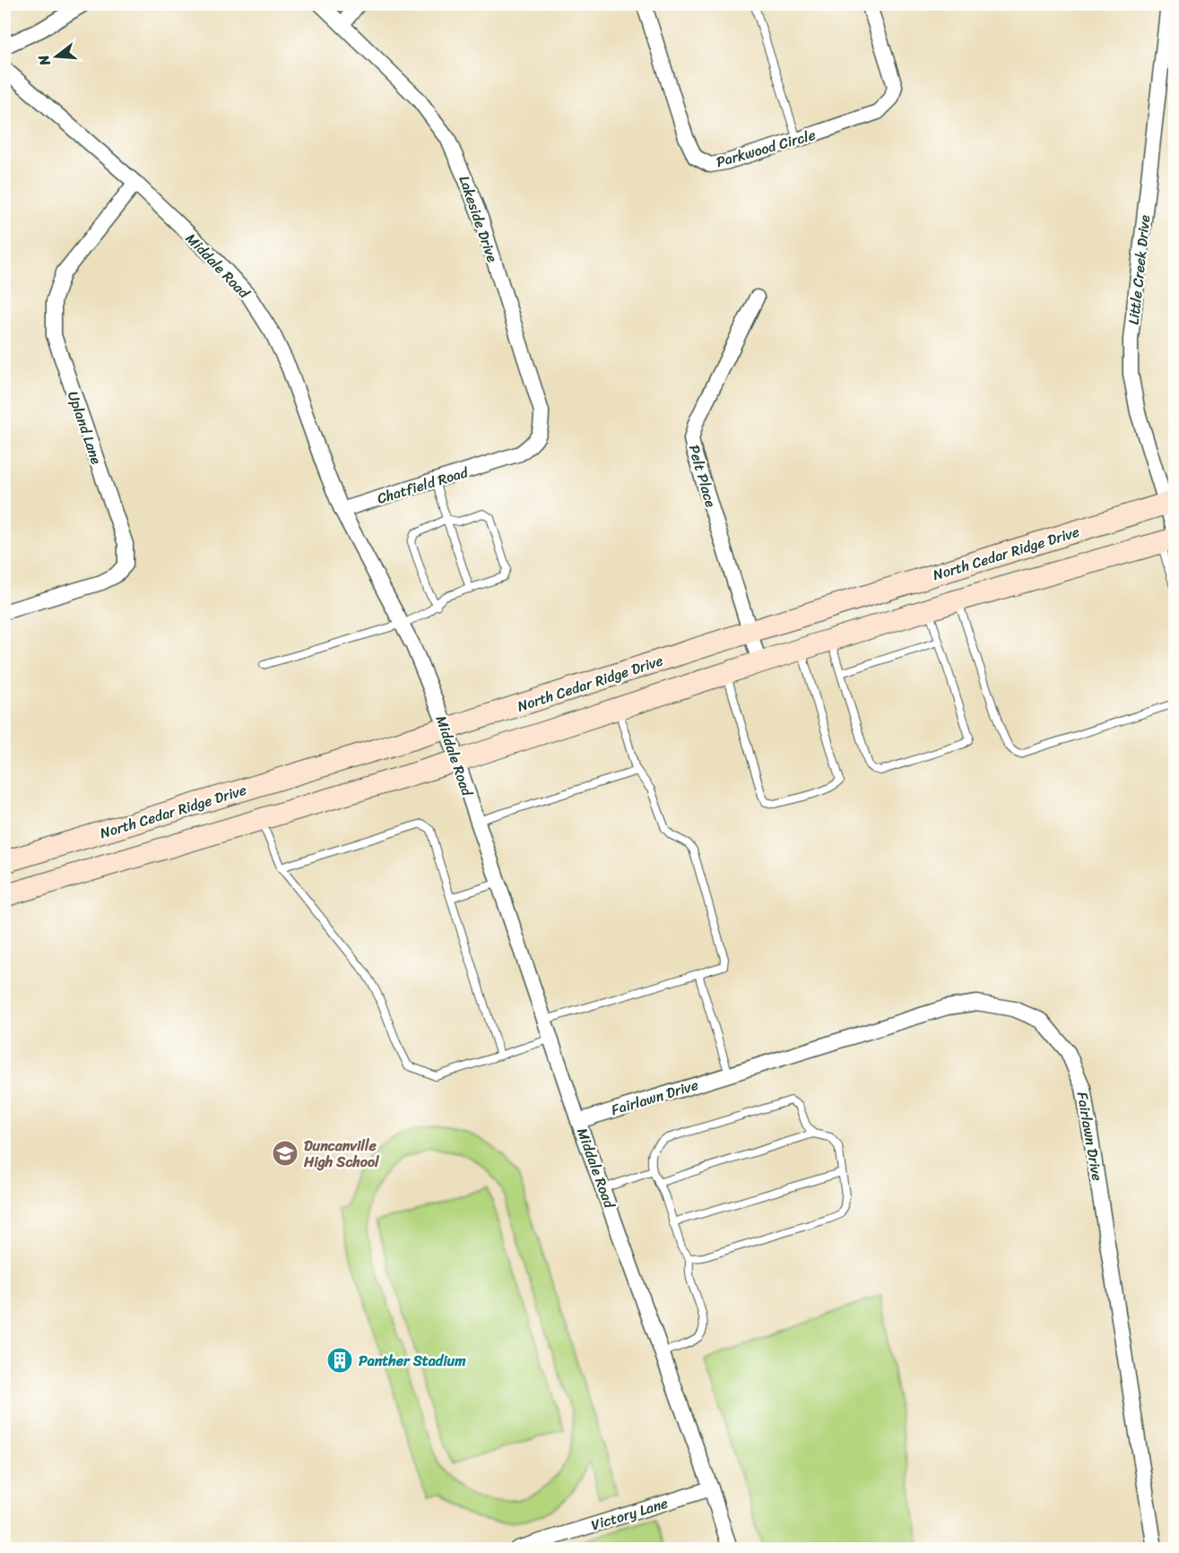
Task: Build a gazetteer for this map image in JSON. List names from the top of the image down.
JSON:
{
  "streets": {
    "main road": ["North Cedar Ridge Drive"],
    "street": [
      "Parkwood Circle",
      "Lakeside Drive",
      "Middale Road",
      "Little Creek Drive",
      "Upland Lane",
      "Pelt Place",
      "Chatfield Road",
      "Fairlawn Drive",
      "Victory Lane"
    ]
  },
  "crossings": [
    ["Lakeside Drive", "Chatfield Road"],
    ["Middale Road", "Upland Lane"],
    ["Middale Road", "Chatfield Road"],
    ["Middale Road", "North Cedar Ridge Drive"],
    ["Middale Road", "Fairlawn Drive"],
    ["Middale Road", "Victory Lane"],
    ["Little Creek Drive", "North Cedar Ridge Drive"],
    ["Pelt Place", "North Cedar Ridge Drive"]
  ],
  "places": {
    "school or university": ["Duncanville High School"],
    "building": ["Panther Stadium"]
  },
  "north": "left"
}
